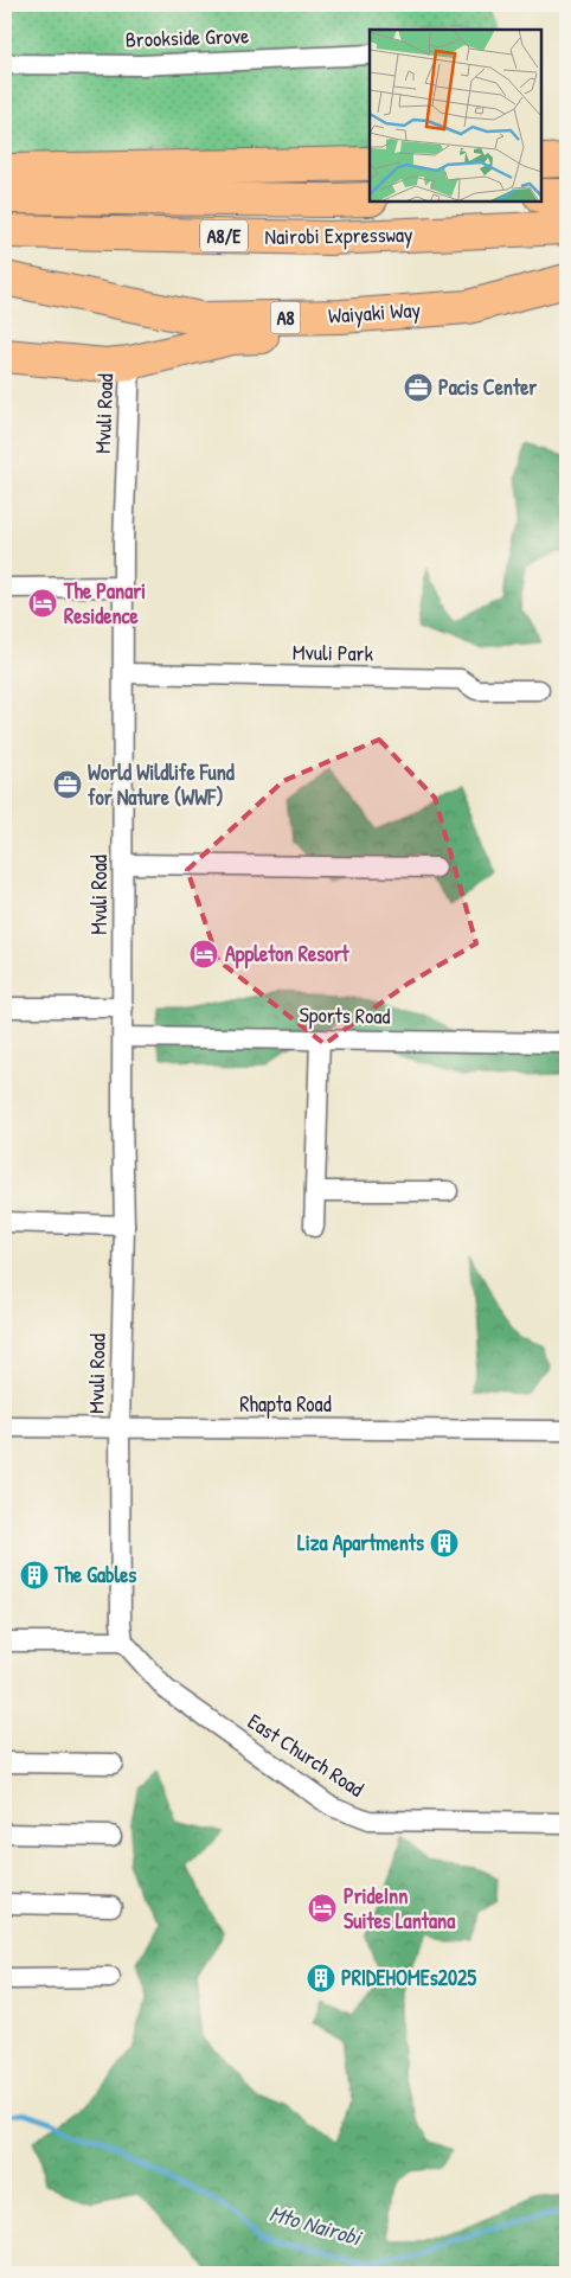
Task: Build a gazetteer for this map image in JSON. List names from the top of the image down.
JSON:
{
  "streets": {
    "highway": [
      "A8/E",
      "Nairobi Expressway",
      "Waiyaki Way",
      "A8"
    ],
    "street": [
      "Brookside Grove",
      "Mvuli Road",
      "Mvuli Park",
      "Sports Road",
      "Rhapta Road",
      "East Church Road"
    ]
  },
  "crossings": [
    ["Mvuli Road", "Mvuli Park"],
    ["Mvuli Road", "Sports Road"],
    ["Mvuli Road", "Rhapta Road"]
  ],
  "water": ["Mto Nairobi"],
  "places": {
    "office": ["Pacis Center", "World Wildlife Fund for Nature (WWF)"],
    "hotel": ["The Panari Residence", "Appleton Resort", "PrideInn Suites Lantana"],
    "building": ["Liza Apartments", "The Gables", "PRIDEHOMEs2025"]
  }
}
